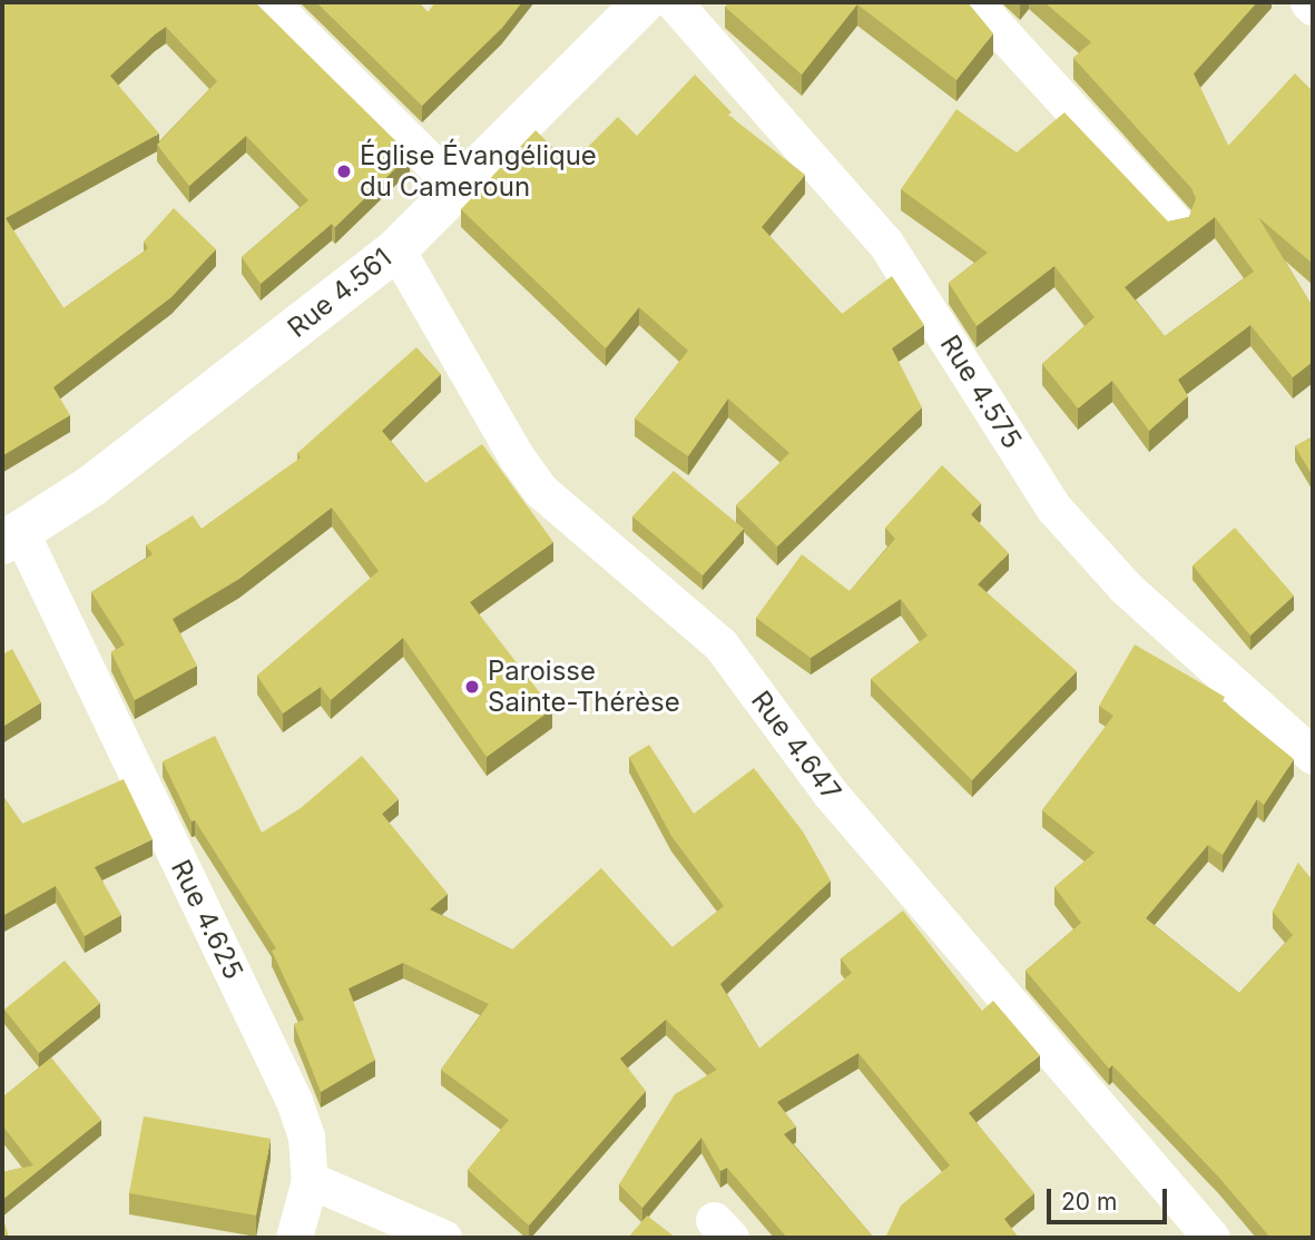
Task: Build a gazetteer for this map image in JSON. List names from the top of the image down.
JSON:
{
  "streets": {
    "main road": ["Rue 4.561"],
    "street": ["Rue 4.575", "Rue 4.647", "Rue 4.625"]
  },
  "crossings": [
    ["Rue 4.561", "Rue 4.647"],
    ["Rue 4.561", "Rue 4.625"]
  ],
  "places": ["Église Évangélique du Cameroun", "Paroisse Sainte-Thérèse"],
  "scale_bar": "20 m"
}
